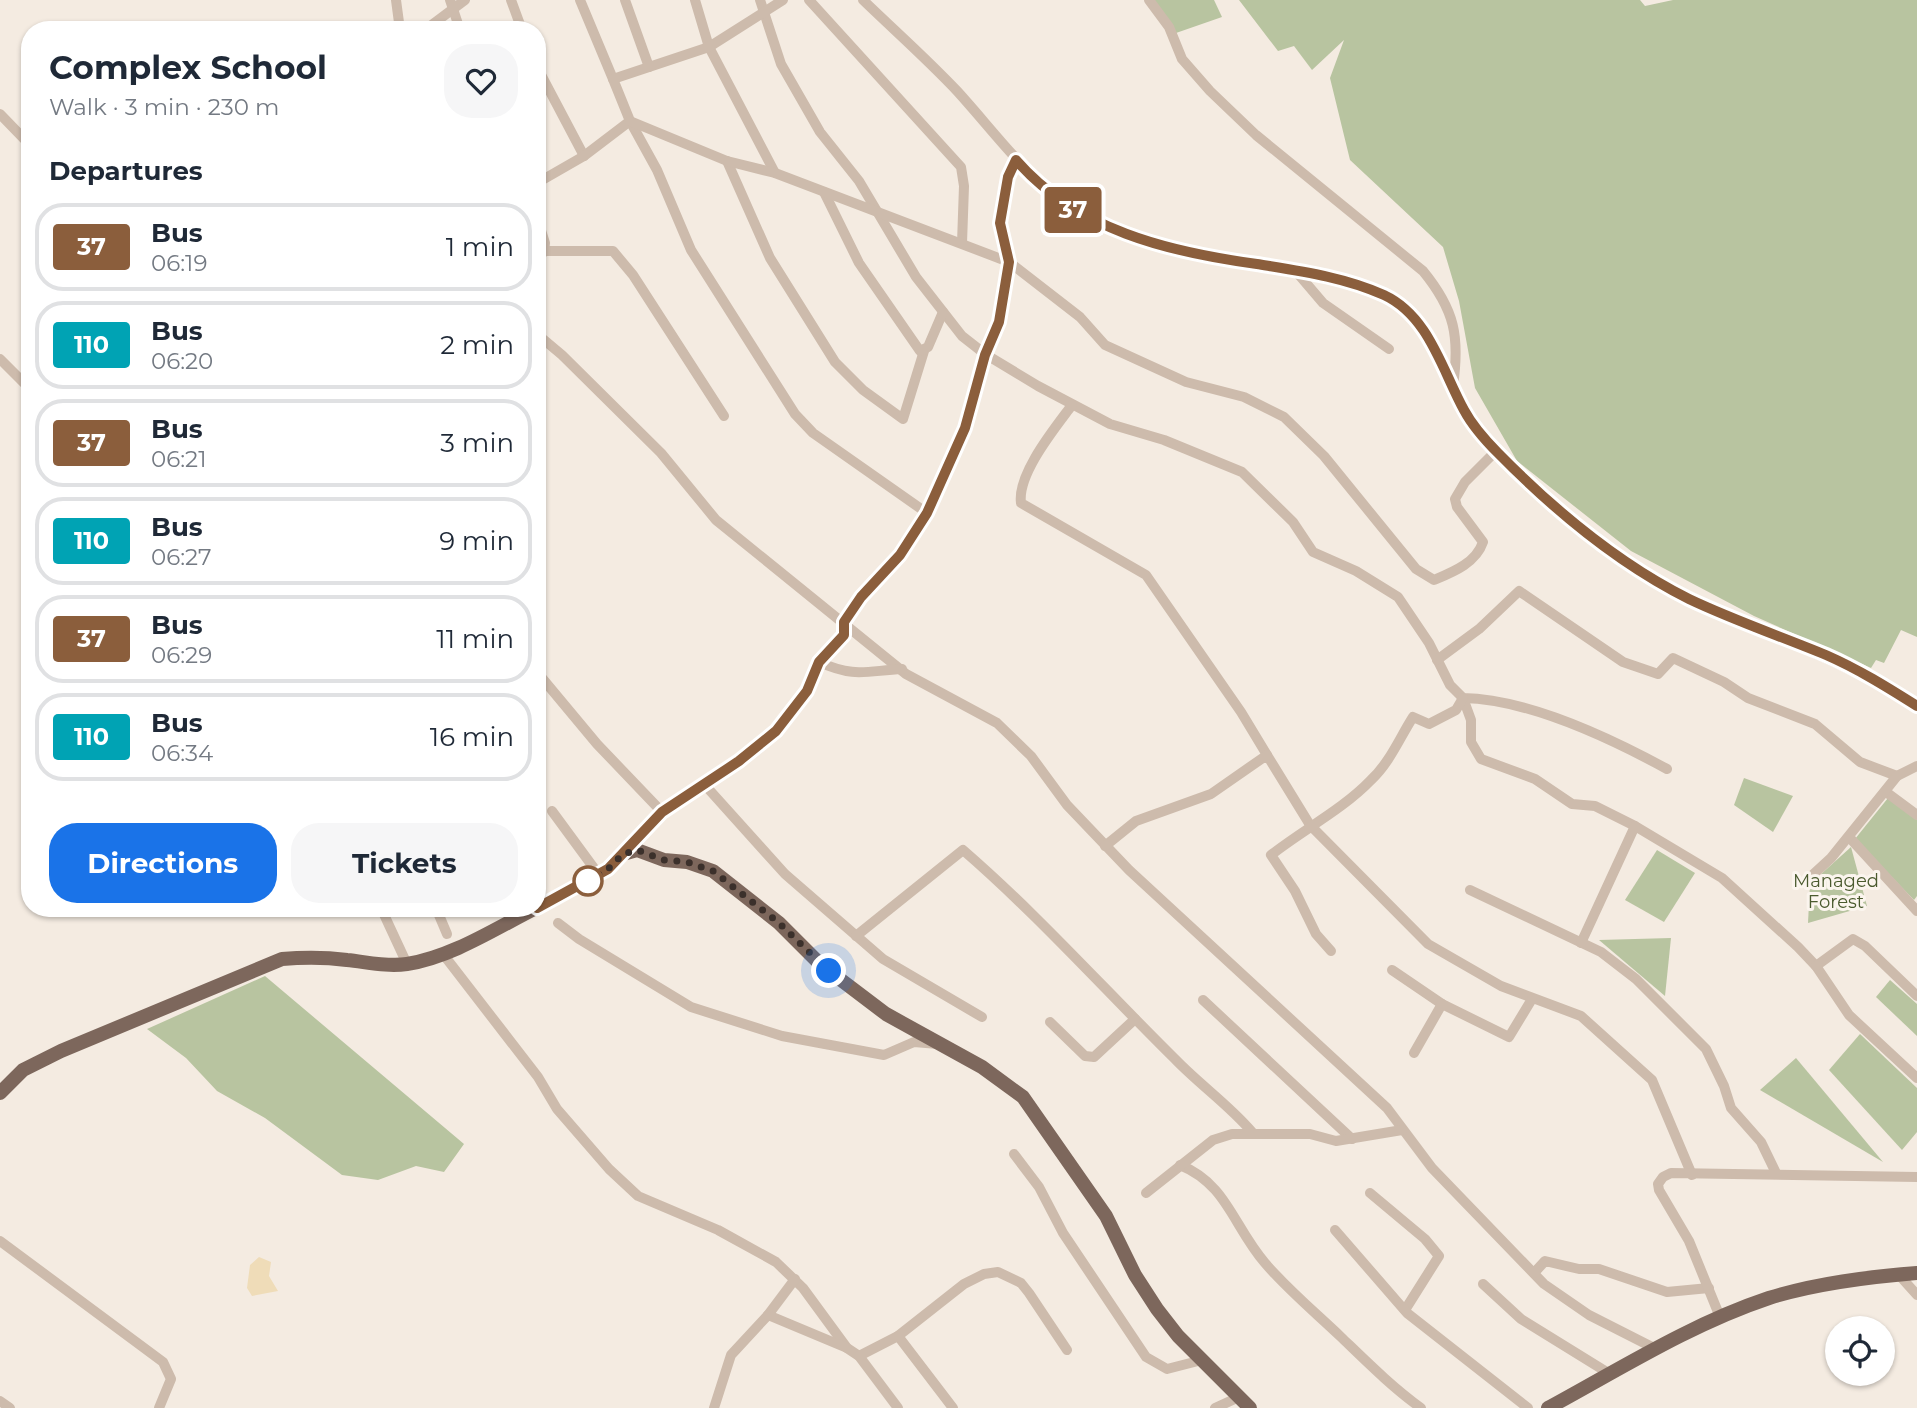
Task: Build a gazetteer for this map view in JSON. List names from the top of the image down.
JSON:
{
  "parks": ["Managed Forest"],
  "lines": ["bus line 37"],
  "page": {
    "on_map": "37",
    "heading": [
      ["Complex School", "Walk · 3 min · 230 m"],
      "Departures"
    ],
    "list": [
      {
        "mark": "37",
        "name": "Bus",
        "note": "06:19",
        "value": "1 min"
      },
      {
        "mark": "110",
        "name": "Bus",
        "note": "06:20",
        "value": "2 min"
      },
      {
        "mark": "37",
        "name": "Bus",
        "note": "06:21",
        "value": "3 min"
      },
      {
        "mark": "110",
        "name": "Bus",
        "note": "06:27",
        "value": "9 min"
      },
      {
        "mark": "37",
        "name": "Bus",
        "note": "06:29",
        "value": "11 min"
      },
      {
        "mark": "110",
        "name": "Bus",
        "note": "06:34",
        "value": "16 min"
      }
    ],
    "buttons": ["Directions", "Tickets"]
  }
}
